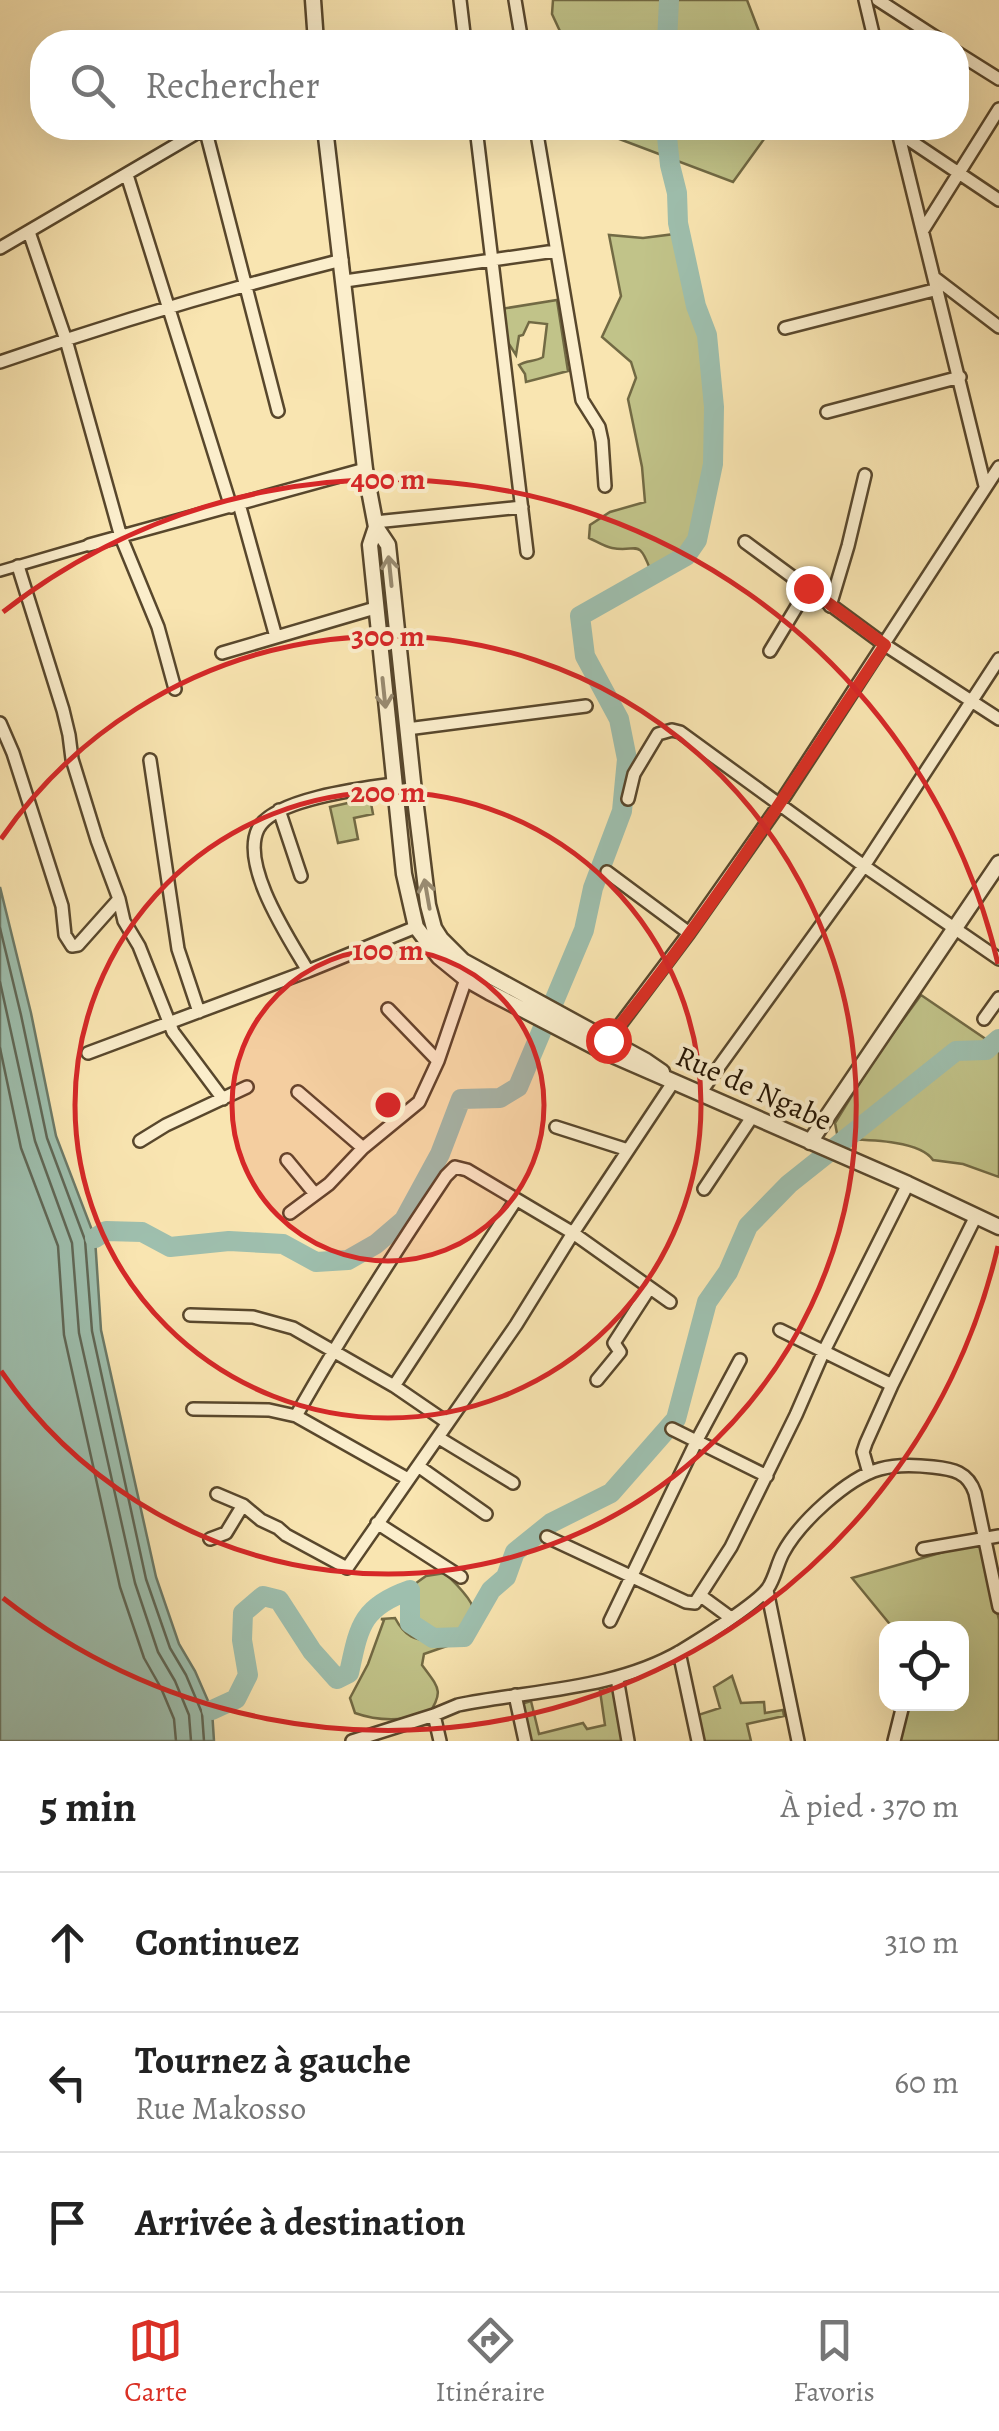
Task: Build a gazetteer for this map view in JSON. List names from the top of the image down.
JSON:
{
  "streets": {
    "street": ["Rue de Ngabe"]
  },
  "page": {
    "search": "Rechercher",
    "heading": ["5 min", "À pied · 370 m"],
    "list": [
      ["Continuez", "310 m"],
      ["Tournez à gauche", "Rue Makosso", "60 m"],
      "Arrivée à destination"
    ],
    "nav": ["Carte", "Itinéraire", "Favoris"]
  },
  "rings": [
    "400 m",
    "300 m",
    "200 m",
    "100 m"
  ]
}
